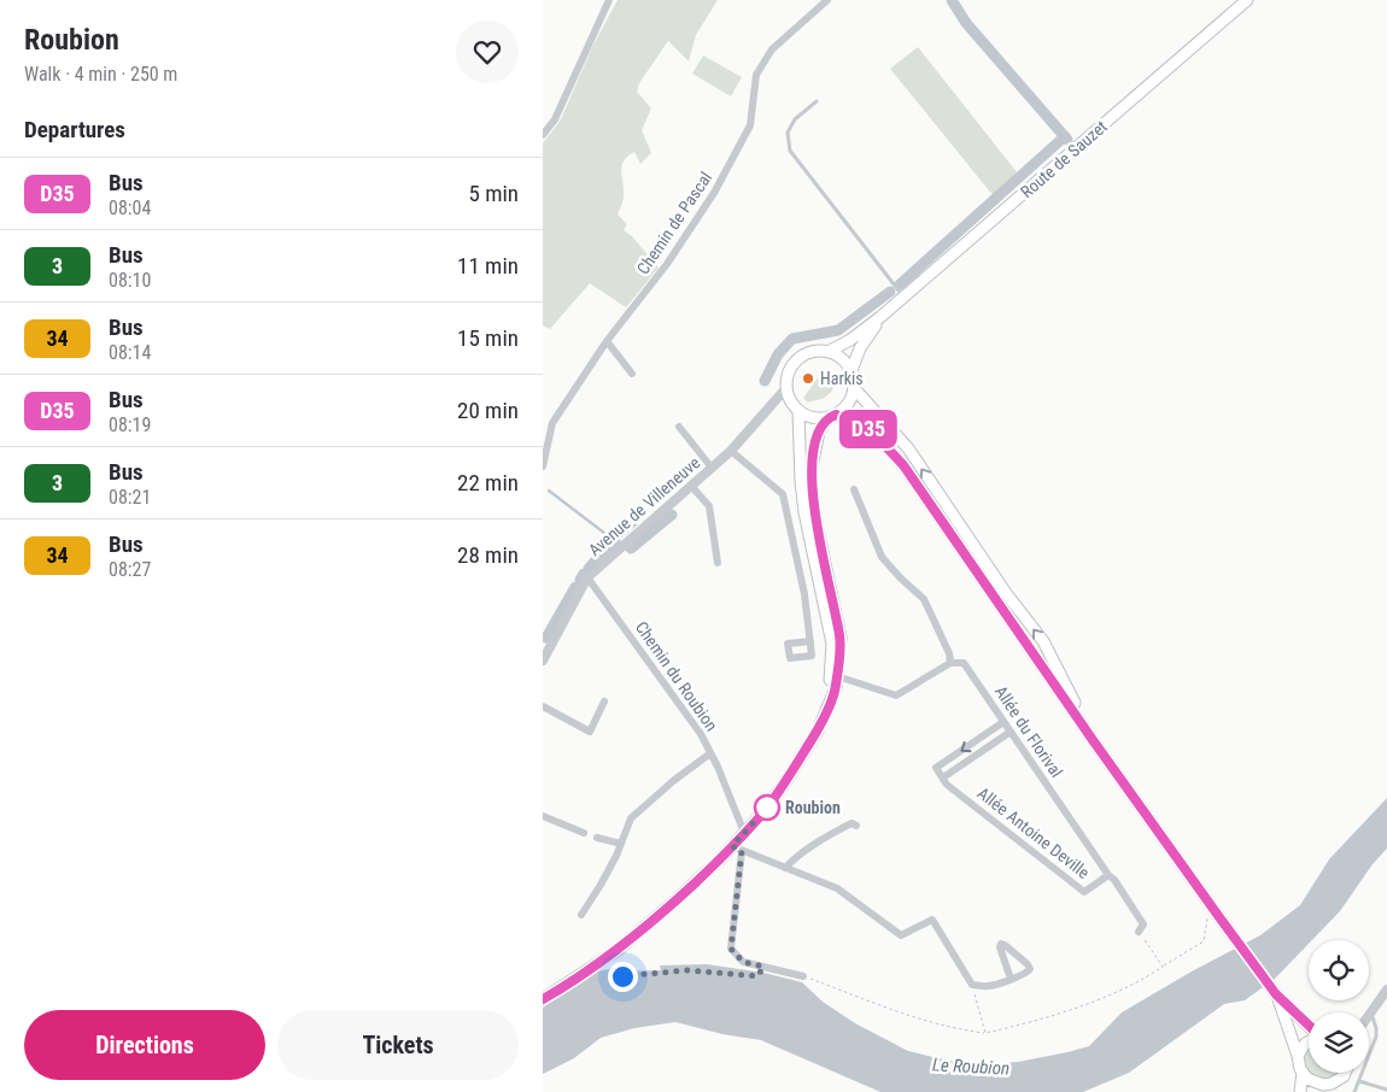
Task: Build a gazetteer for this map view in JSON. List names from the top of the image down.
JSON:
{
  "streets": {
    "main road": ["Route de Sauzet"],
    "street": [
      "Chemin de Pascal",
      "Avenue de Villeneuve",
      "Chemin du Roubion",
      "Allée du Florival",
      "Allée Antoine Deville"
    ]
  },
  "crossings": [
    ["Route de Sauzet", "Avenue de Villeneuve"],
    ["Avenue de Villeneuve", "Chemin du Roubion"],
    ["Allée du Florival", "Allée Antoine Deville"]
  ],
  "water": ["Le Roubion"],
  "places": ["Harkis", "Roubion"],
  "lines": ["bus line D35"],
  "page": {
    "heading": [
      ["Roubion", "Walk · 4 min · 250 m"],
      "Departures"
    ],
    "on_map": "D35",
    "list": [
      {
        "mark": "D35",
        "name": "Bus",
        "note": "08:04",
        "value": "5 min"
      },
      {
        "mark": "3",
        "name": "Bus",
        "note": "08:10",
        "value": "11 min"
      },
      {
        "mark": "34",
        "name": "Bus",
        "note": "08:14",
        "value": "15 min"
      },
      {
        "mark": "D35",
        "name": "Bus",
        "note": "08:19",
        "value": "20 min"
      },
      {
        "mark": "3",
        "name": "Bus",
        "note": "08:21",
        "value": "22 min"
      },
      {
        "mark": "34",
        "name": "Bus",
        "note": "08:27",
        "value": "28 min"
      }
    ],
    "buttons": ["Directions", "Tickets"]
  }
}
